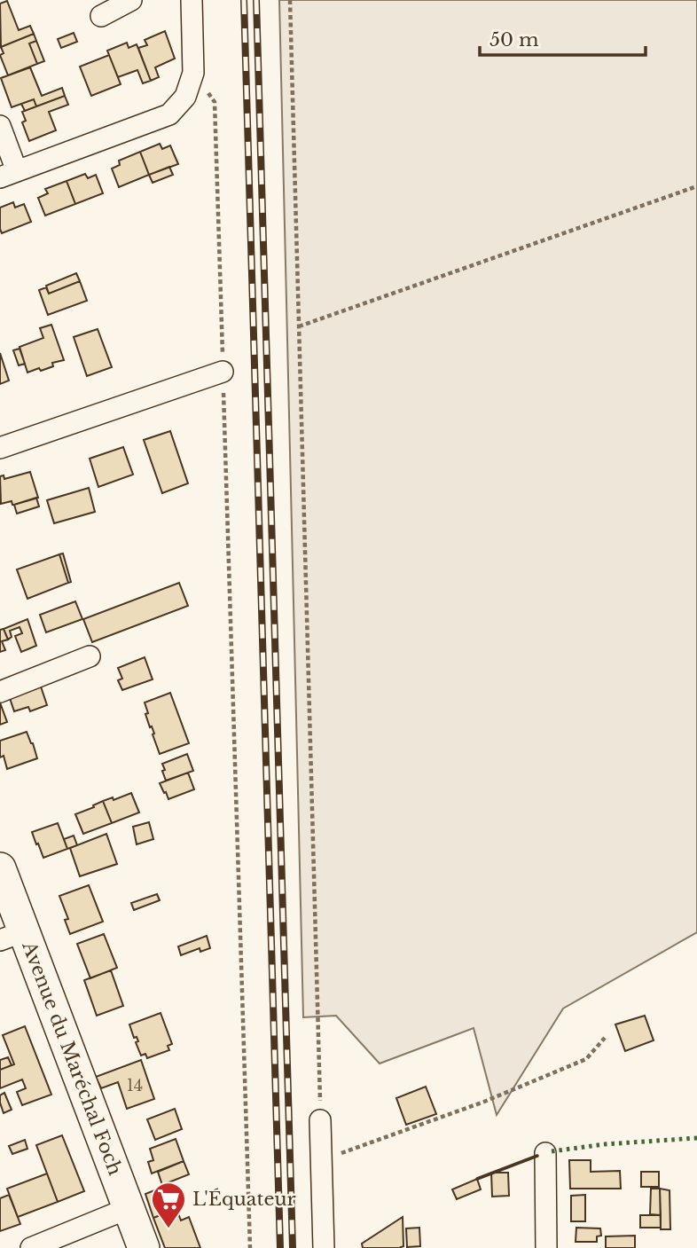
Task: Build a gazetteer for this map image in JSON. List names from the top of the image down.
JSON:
{
  "streets": {
    "main road": ["Avenue du Maréchal Foch"]
  },
  "places": {
    "supermarket": ["L'Équateur"]
  },
  "house_numbers": ["14"],
  "scale_bar": "50 m"
}
